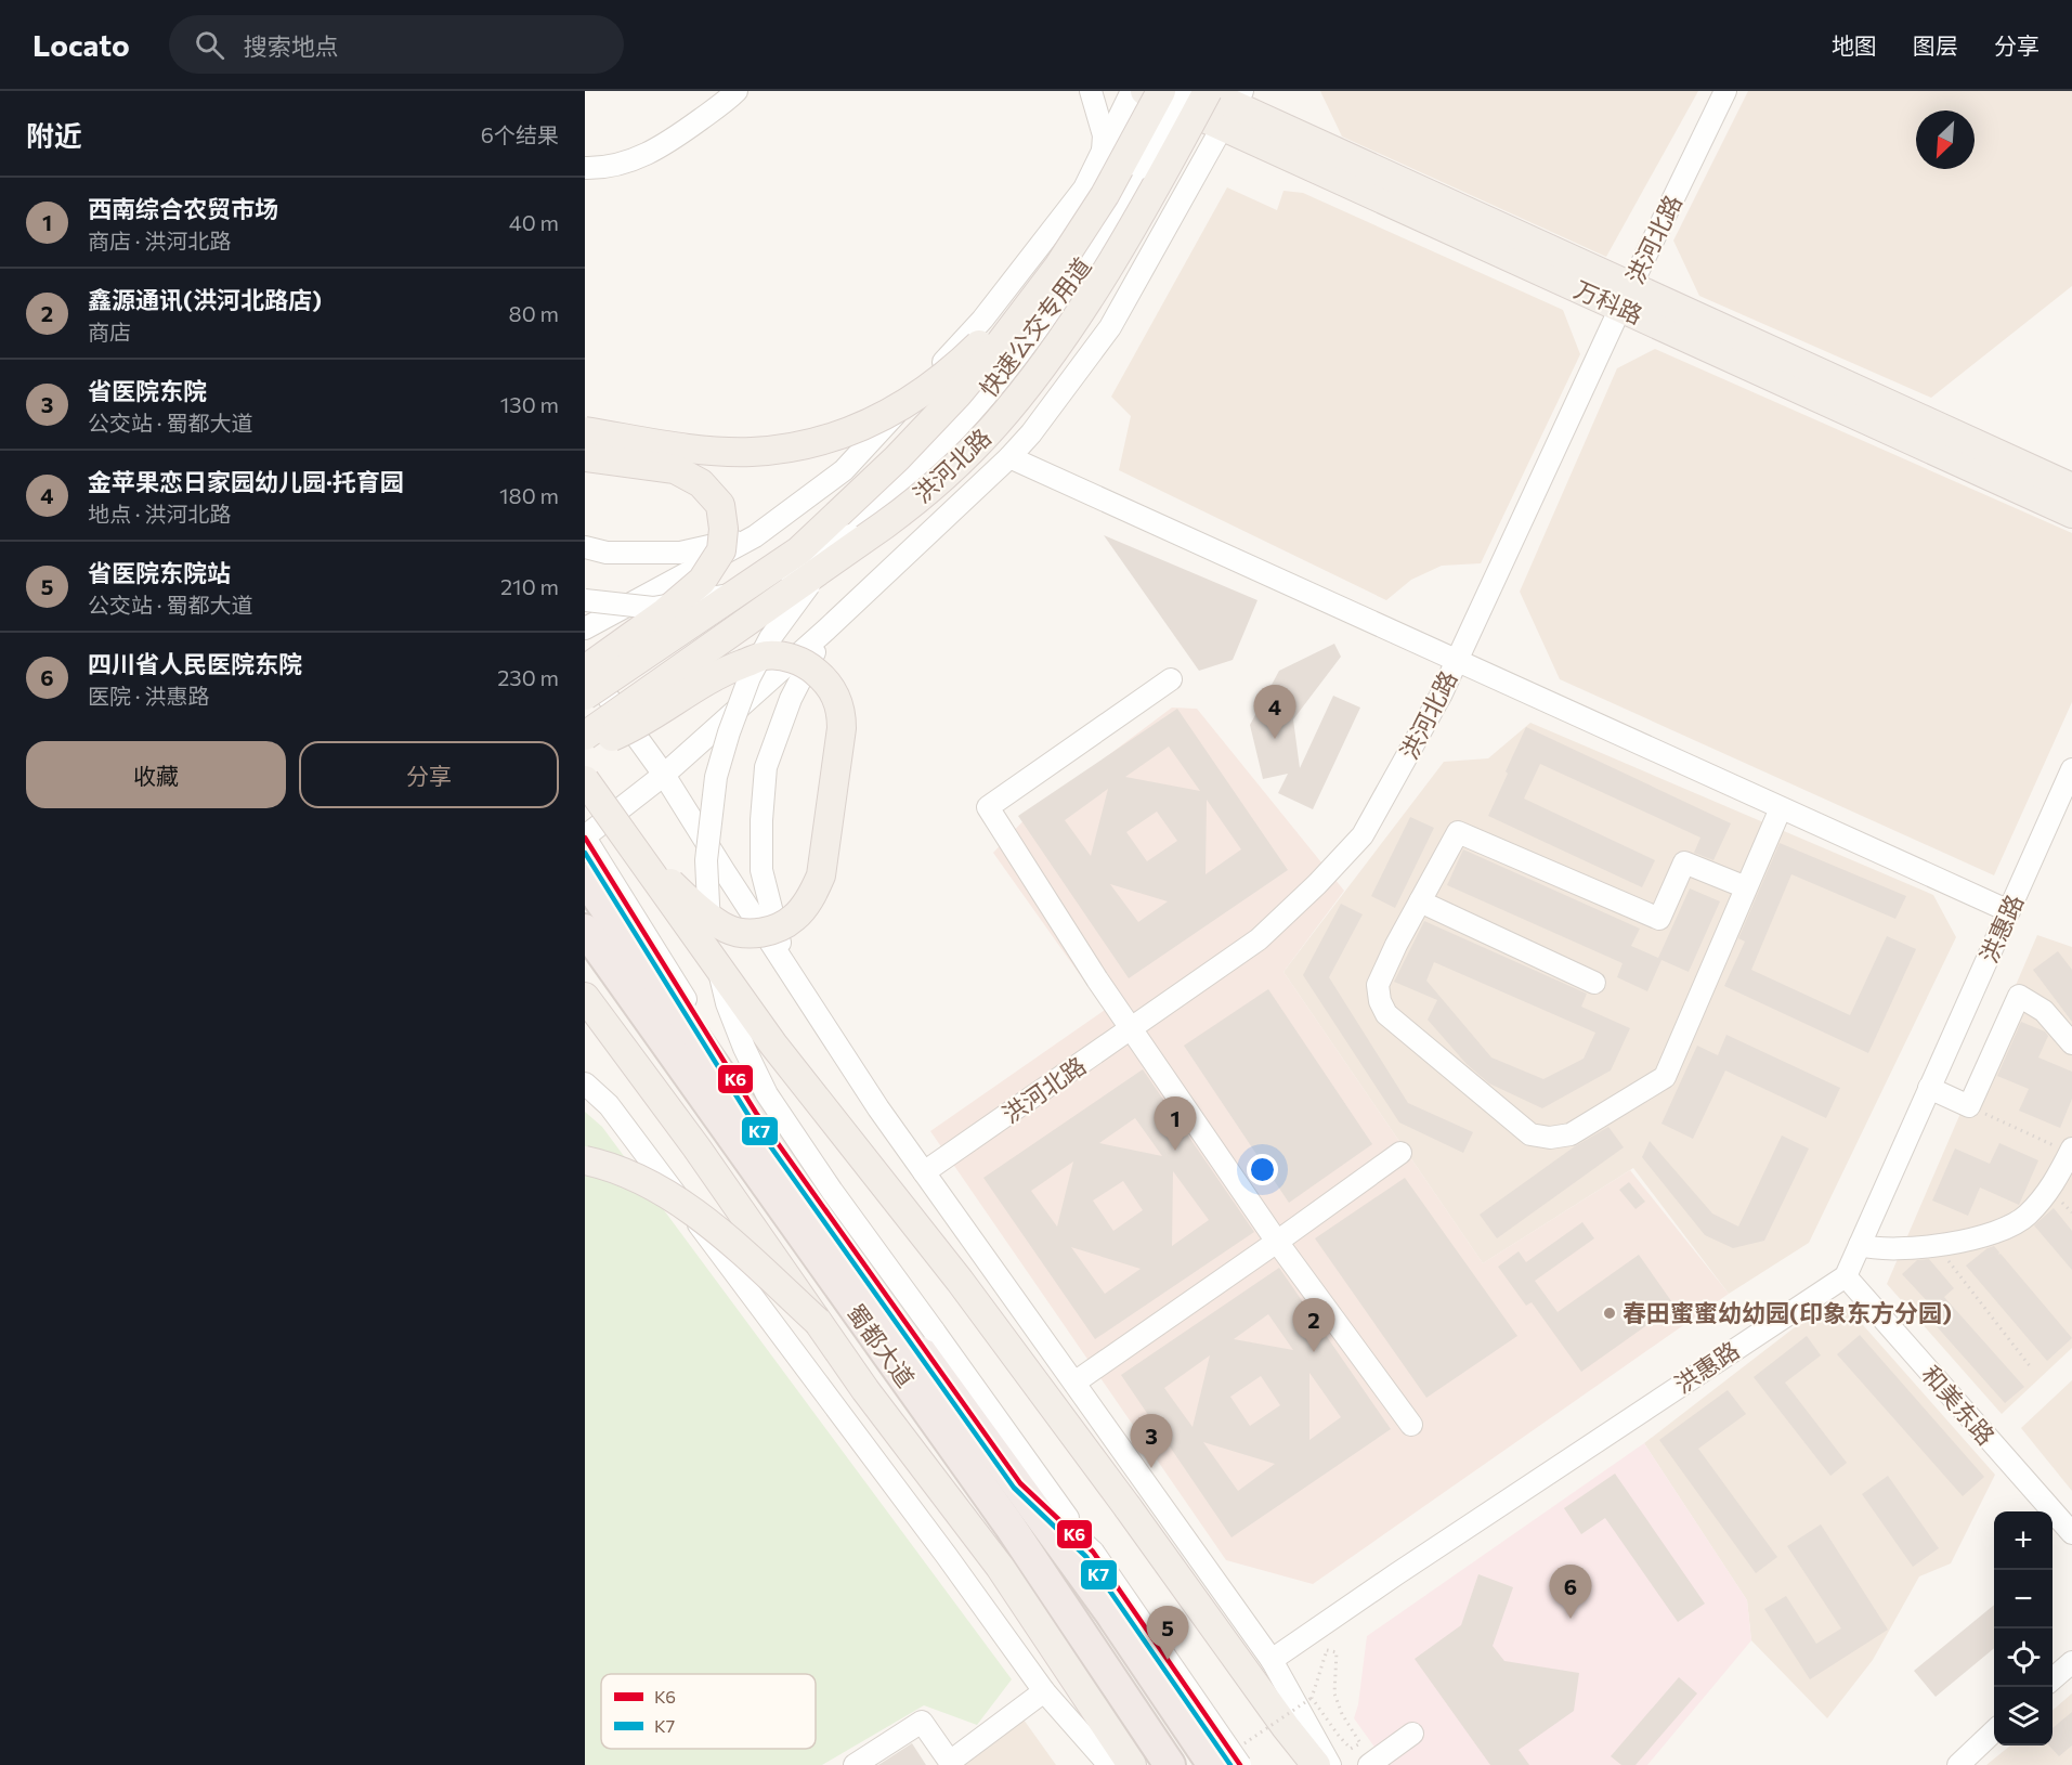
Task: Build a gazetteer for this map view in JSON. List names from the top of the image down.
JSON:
{
  "streets": {
    "highway": ["蜀都大道"],
    "main road": ["洪河北路", "万科路"],
    "street": ["快速公交专用道", "洪惠路", "和美东路"]
  },
  "crossings": [
    ["洪河北路", "万科路"],
    ["洪惠路", "和美东路"]
  ],
  "places": ["春田蜜蜜幼幼园(印象东方分园)"],
  "lines": ["transit line K6", "transit line K7"],
  "legend": ["K6", "K7"],
  "north": "bottom left",
  "page": {
    "header": "Locato",
    "search": "搜索地点",
    "nav": ["地图", "图层", "分享"],
    "heading": ["附近", "6个结果"],
    "list": [
      {
        "mark": "1",
        "name": "西南综合农贸市场",
        "note": "商店 · 洪河北路",
        "value": "40 m"
      },
      {
        "mark": "2",
        "name": "鑫源通讯(洪河北路店)",
        "note": "商店",
        "value": "80 m"
      },
      {
        "mark": "3",
        "name": "省医院东院",
        "note": "公交站 · 蜀都大道",
        "value": "130 m"
      },
      {
        "mark": "4",
        "name": "金苹果恋日家园幼儿园·托育园",
        "note": "地点 · 洪河北路",
        "value": "180 m"
      },
      {
        "mark": "5",
        "name": "省医院东院站",
        "note": "公交站 · 蜀都大道",
        "value": "210 m"
      },
      {
        "mark": "6",
        "name": "四川省人民医院东院",
        "note": "医院 · 洪惠路",
        "value": "230 m"
      }
    ],
    "pins": [
      "4",
      "1",
      "2",
      "3",
      "6",
      "5"
    ],
    "buttons": ["收藏", "分享"],
    "map_buttons": ["+", "−"]
  }
}
